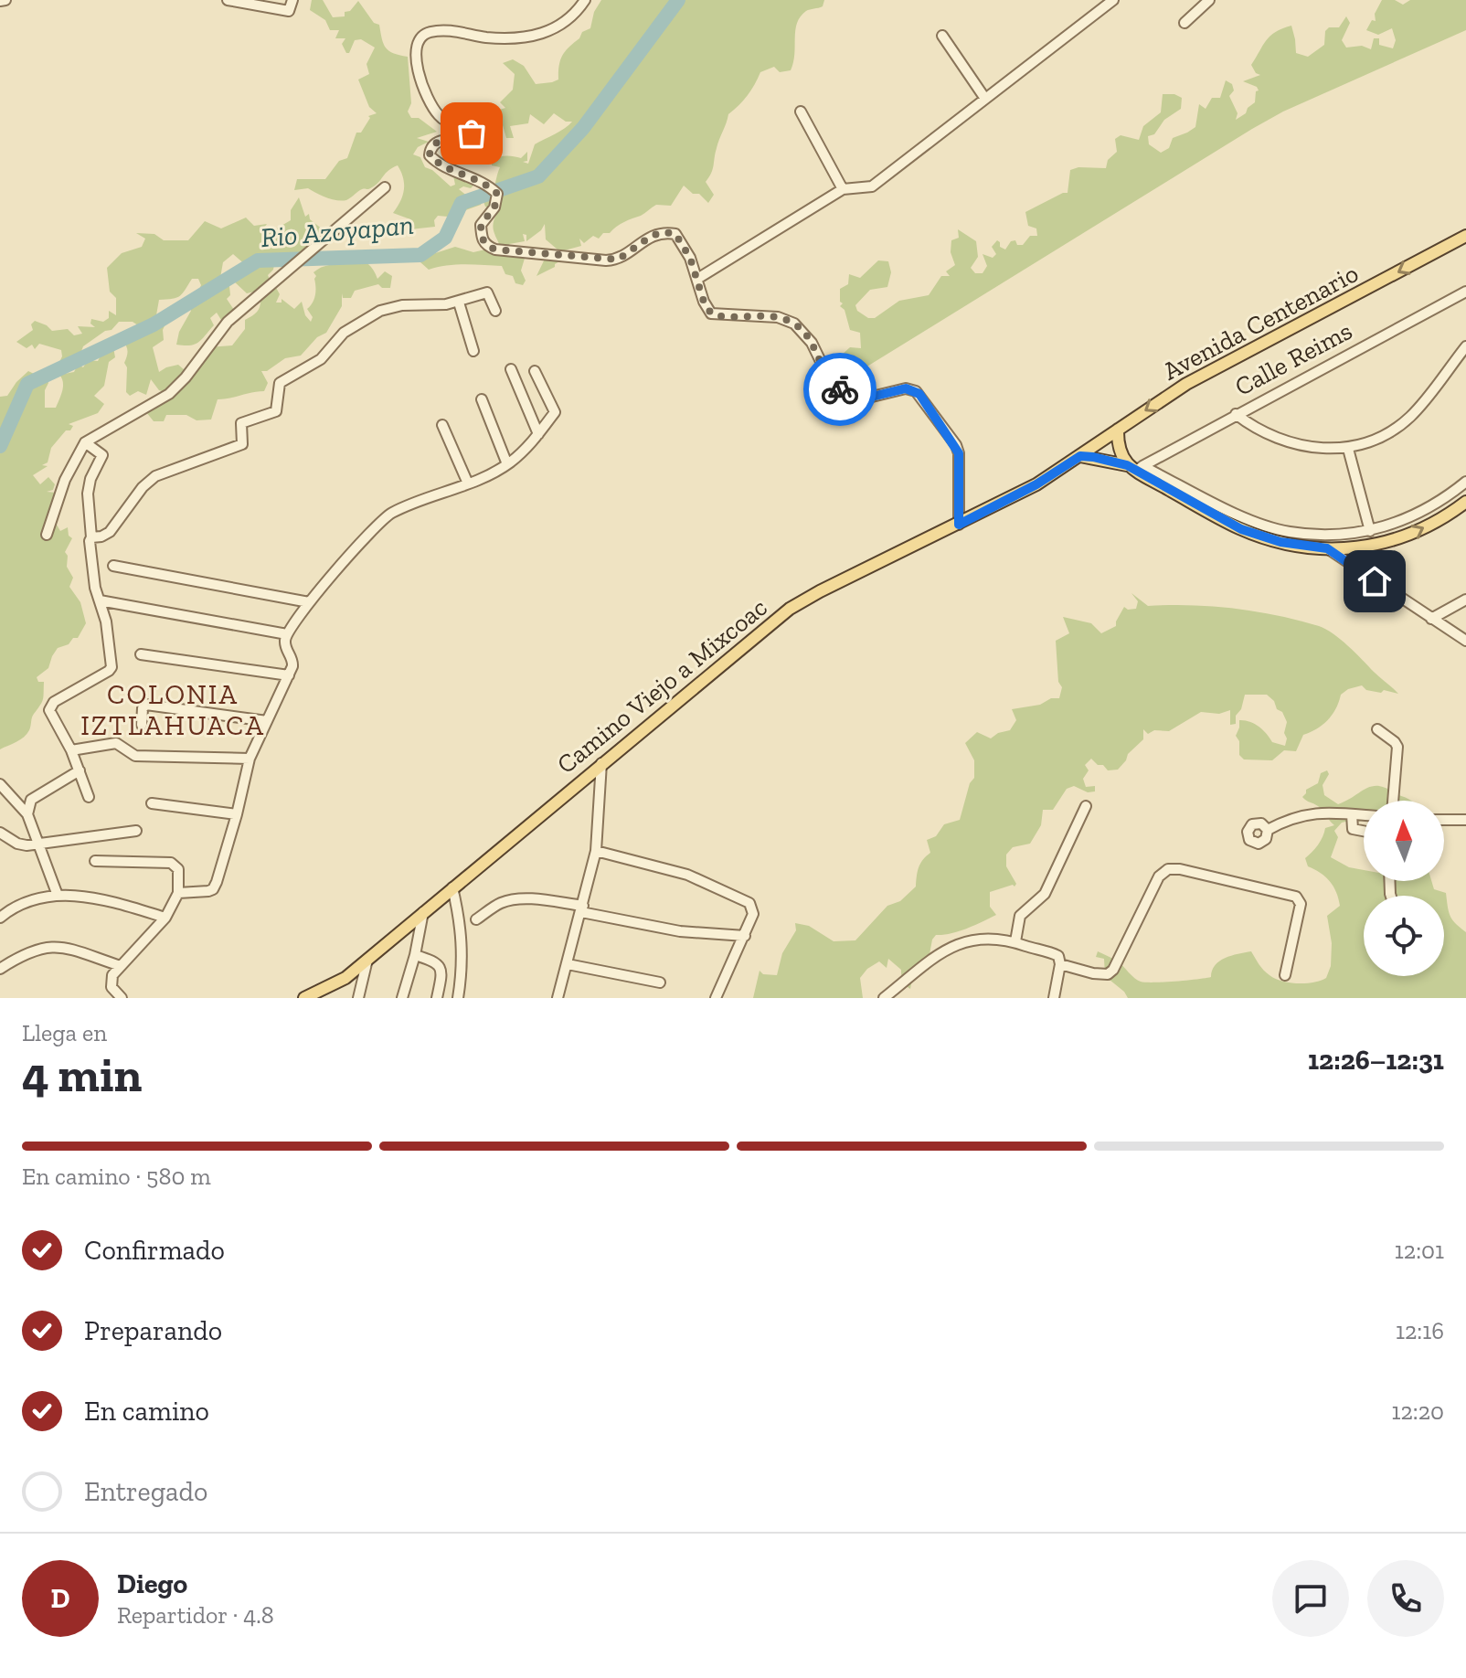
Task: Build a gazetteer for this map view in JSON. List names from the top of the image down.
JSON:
{
  "streets": {
    "main road": ["Avenida Centenario", "Camino Viejo a Mixcoac"],
    "street": ["Calle Reims"]
  },
  "crossings": [
    ["Avenida Centenario", "Camino Viejo a Mixcoac"]
  ],
  "one_way": ["Avenida Centenario"],
  "districts": ["COLONIA IZTLAHUACA"],
  "water": ["Rio Azoyapan"],
  "north": "top",
  "page": {
    "heading": ["4 min", "Llega en", "12:26–12:31"],
    "panel": ["Diego", "Repartidor · 4.8"],
    "bar": "En camino · 580 m",
    "list": [
      ["Confirmado", "12:01"],
      ["Preparando", "12:16"],
      ["En camino", "12:20"],
      "Entregado"
    ],
    "round": "D"
  }
}
